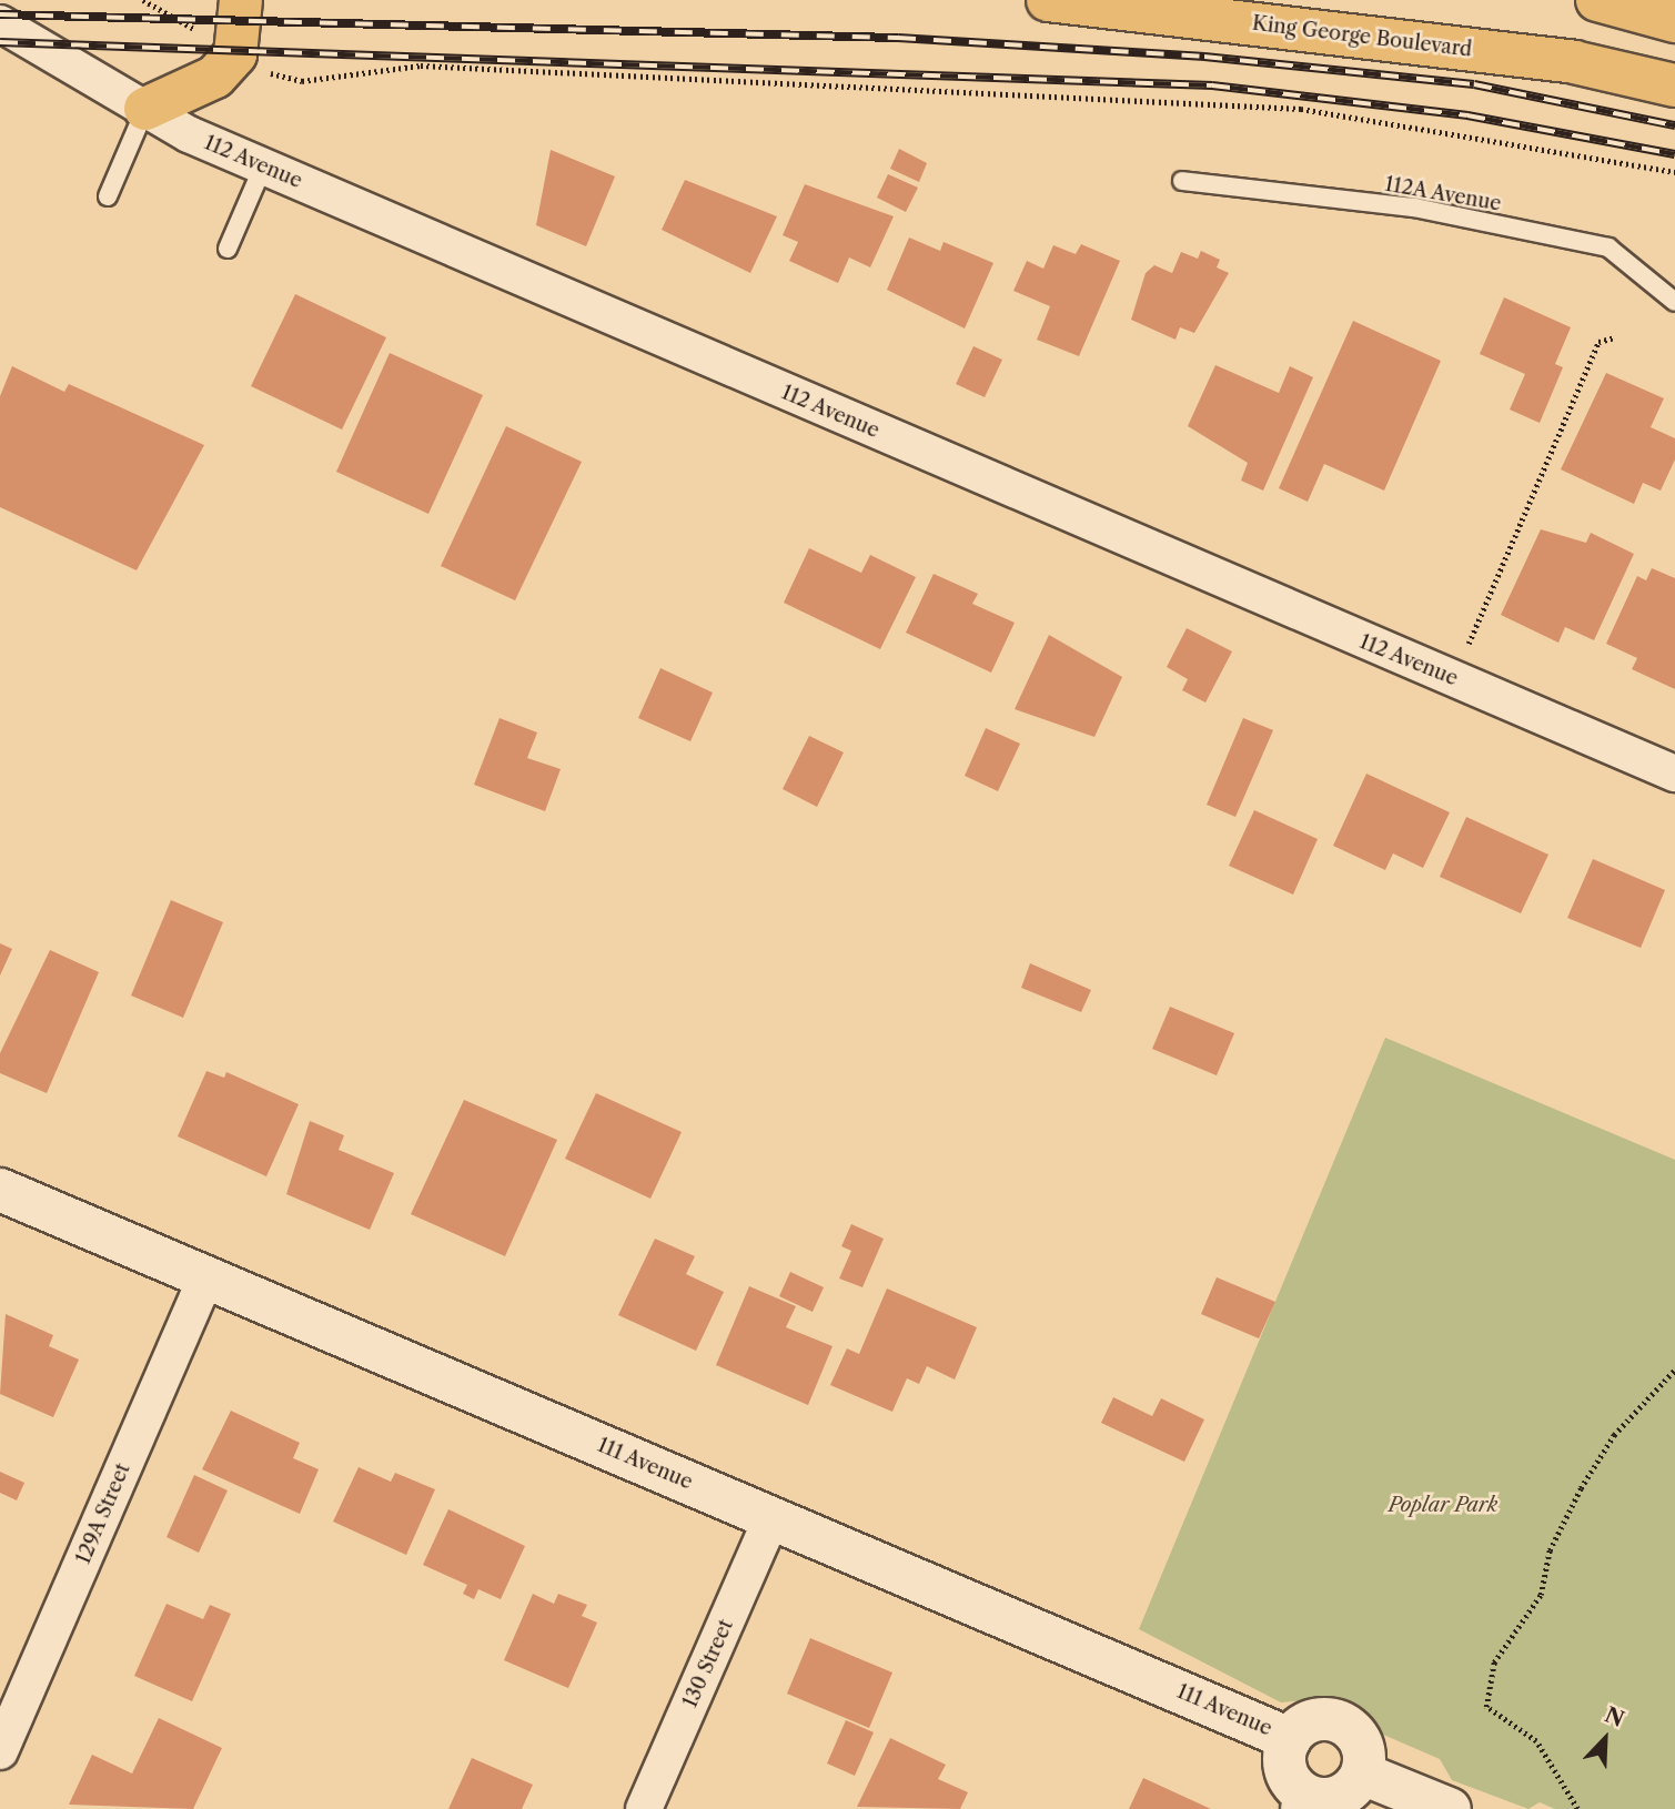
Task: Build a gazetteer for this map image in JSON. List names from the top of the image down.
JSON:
{
  "streets": {
    "main road": ["King George Boulevard"],
    "street": [
      "112 Avenue",
      "111 Avenue",
      "129A Street",
      "130 Street"
    ],
    "lane": ["112A Avenue"]
  },
  "crossings": [
    ["111 Avenue", "129A Street"],
    ["111 Avenue", "130 Street"]
  ],
  "parks": ["Poplar Park"],
  "north": "top right"
}
